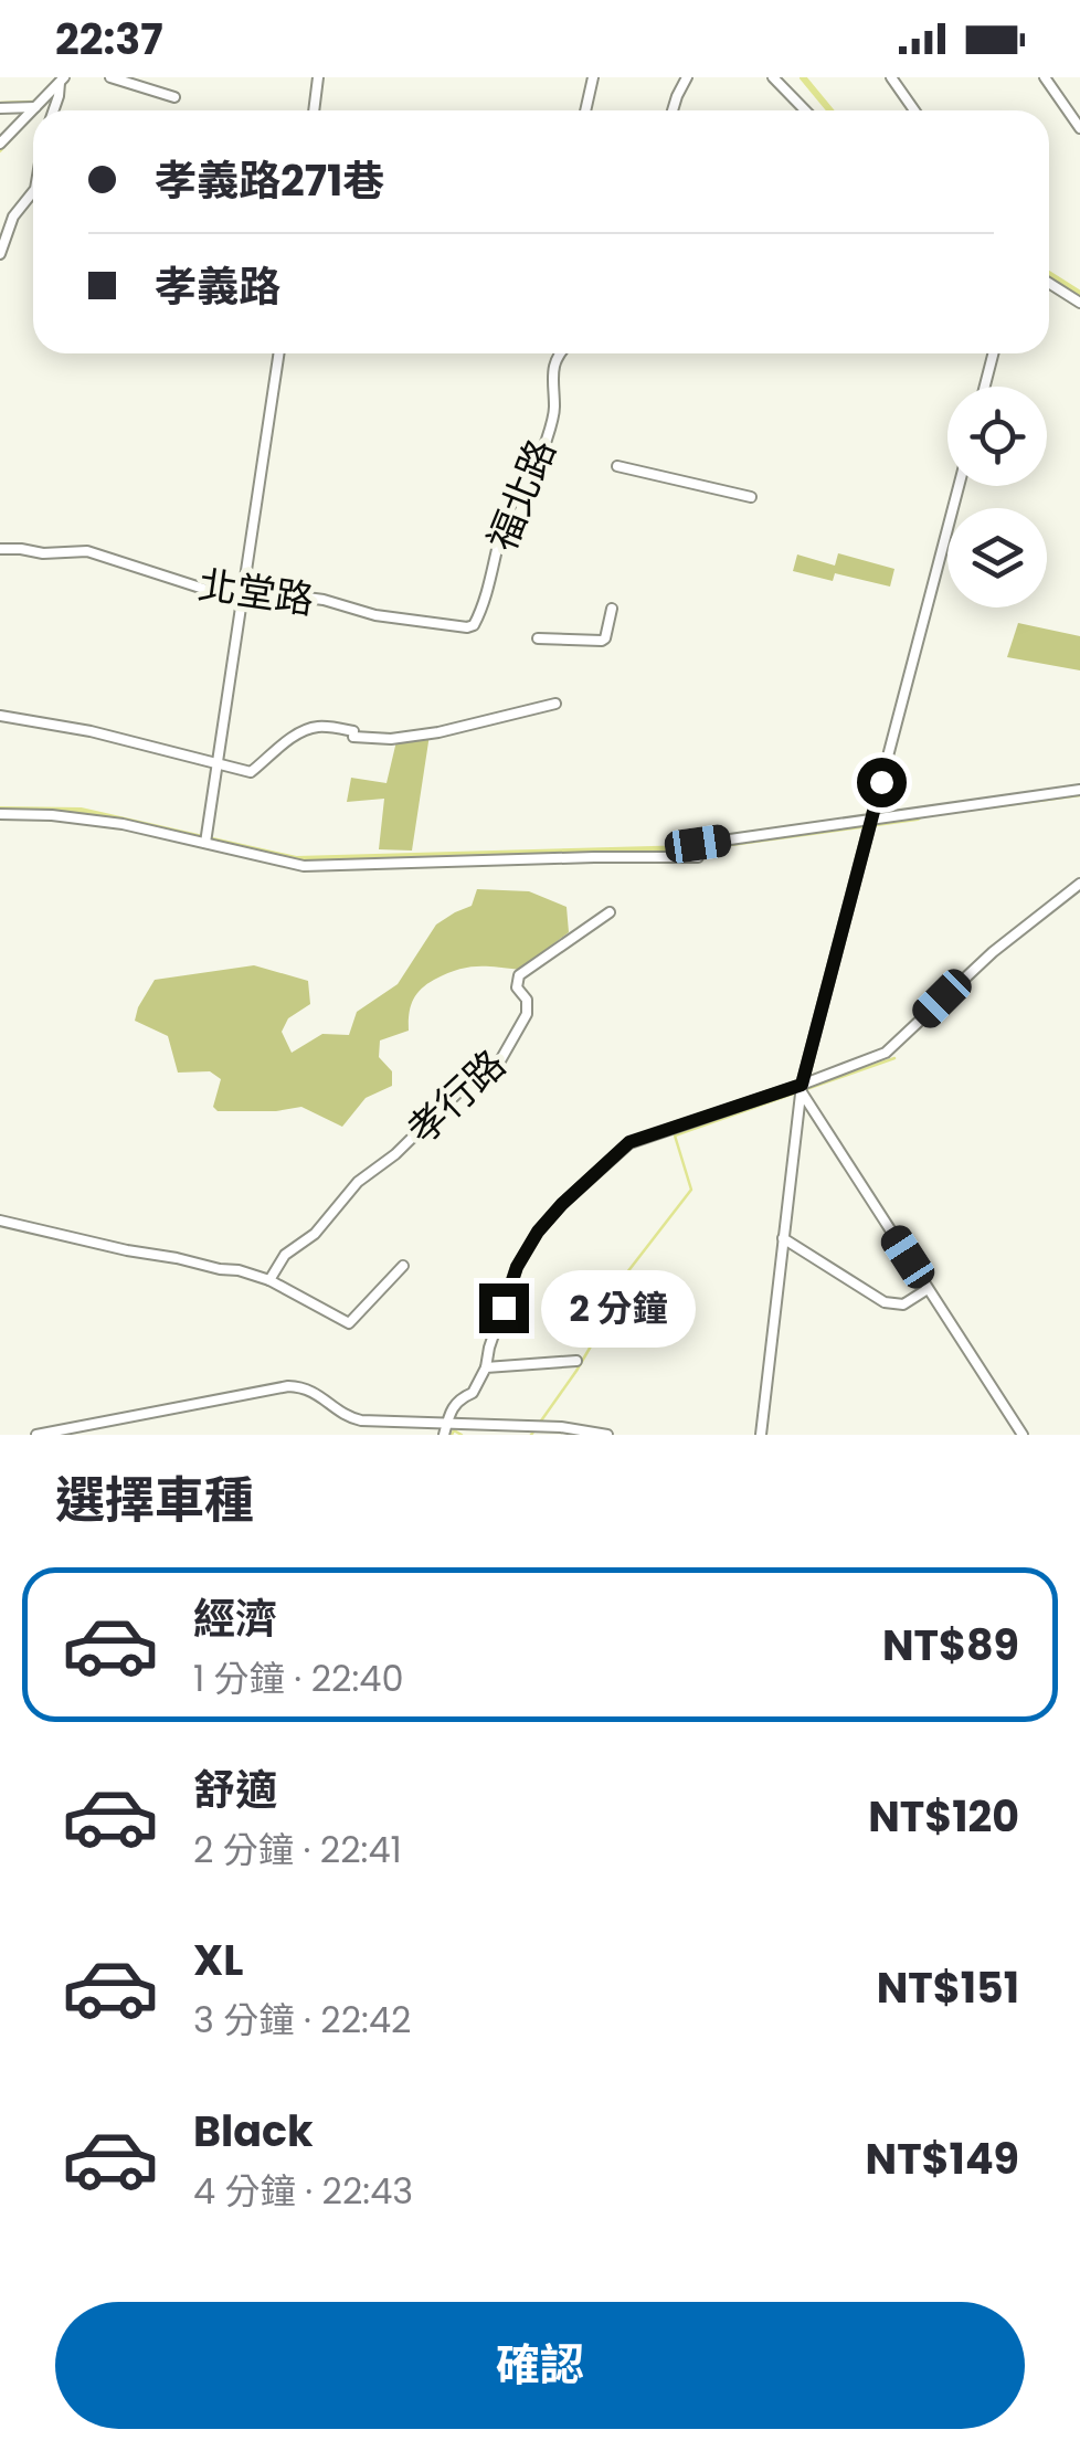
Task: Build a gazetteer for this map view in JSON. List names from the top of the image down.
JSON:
{
  "streets": {
    "street": ["福北路", "北堂路", "孝行路"]
  },
  "crossings": [
    ["福北路", "北堂路"]
  ],
  "page": {
    "status": "22:37",
    "banner": ["孝義路271巷", "孝義路"],
    "bubble": "2 分鐘",
    "heading": "選擇車種",
    "list": [
      {
        "name": "經濟",
        "note": "1 分鐘 · 22:40",
        "value": "NT$89"
      },
      {
        "name": "舒適",
        "note": "2 分鐘 · 22:41",
        "value": "NT$120"
      },
      {
        "name": "XL",
        "note": "3 分鐘 · 22:42",
        "value": "NT$151"
      },
      {
        "name": "Black",
        "note": "4 分鐘 · 22:43",
        "value": "NT$149"
      }
    ],
    "buttons": "確認"
  }
}
